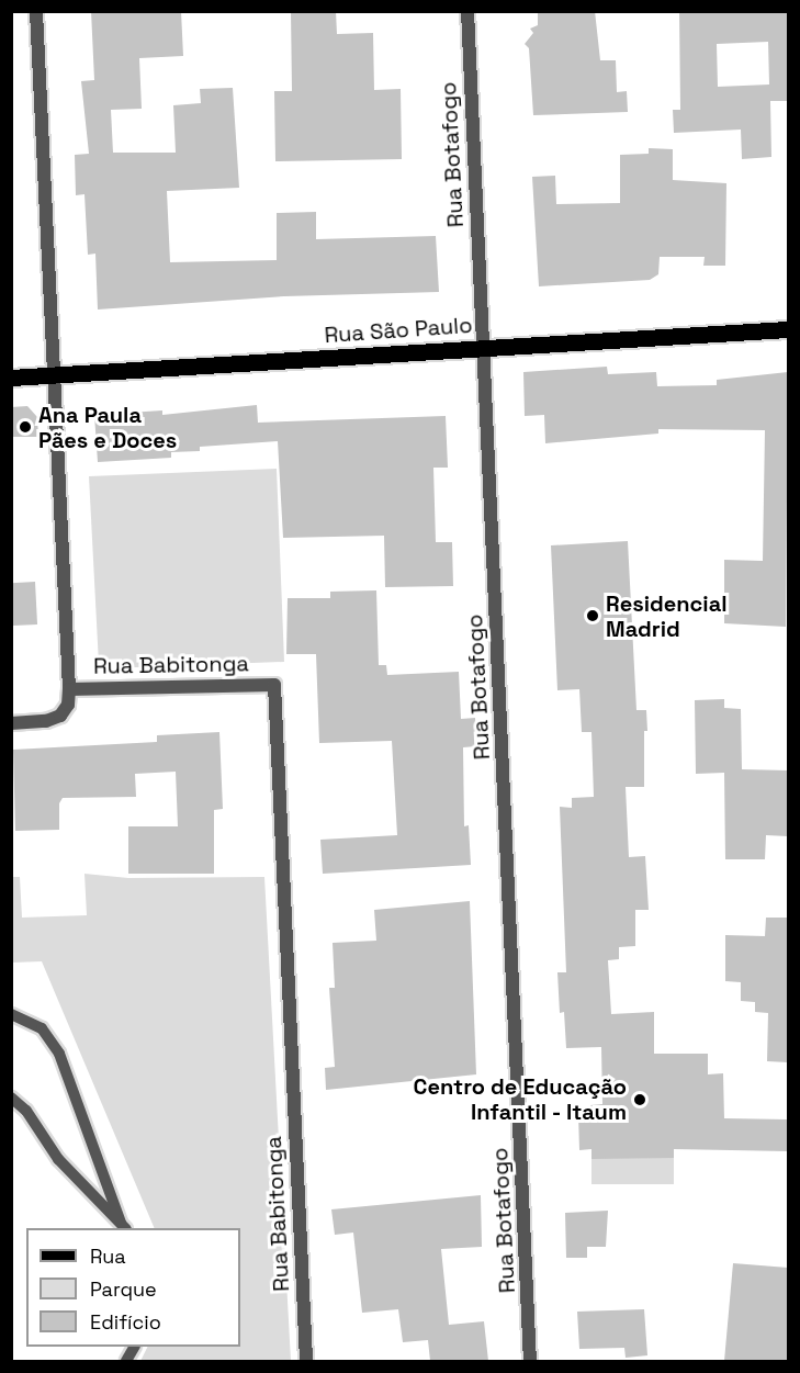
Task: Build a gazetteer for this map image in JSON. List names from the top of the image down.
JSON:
{
  "streets": {
    "main road": ["Rua São Paulo"],
    "street": ["Rua Botafogo", "Rua Babitonga"]
  },
  "crossings": [
    ["Rua Botafogo", "Rua São Paulo"],
    ["Rua São Paulo", "Rua Babitonga"]
  ],
  "places": ["Ana Paula Pães e Doces", "Residencial Madrid", "Centro de Educação Infantil - Itaum"],
  "legend": ["Rua", "Parque", "Edifício"]
}
